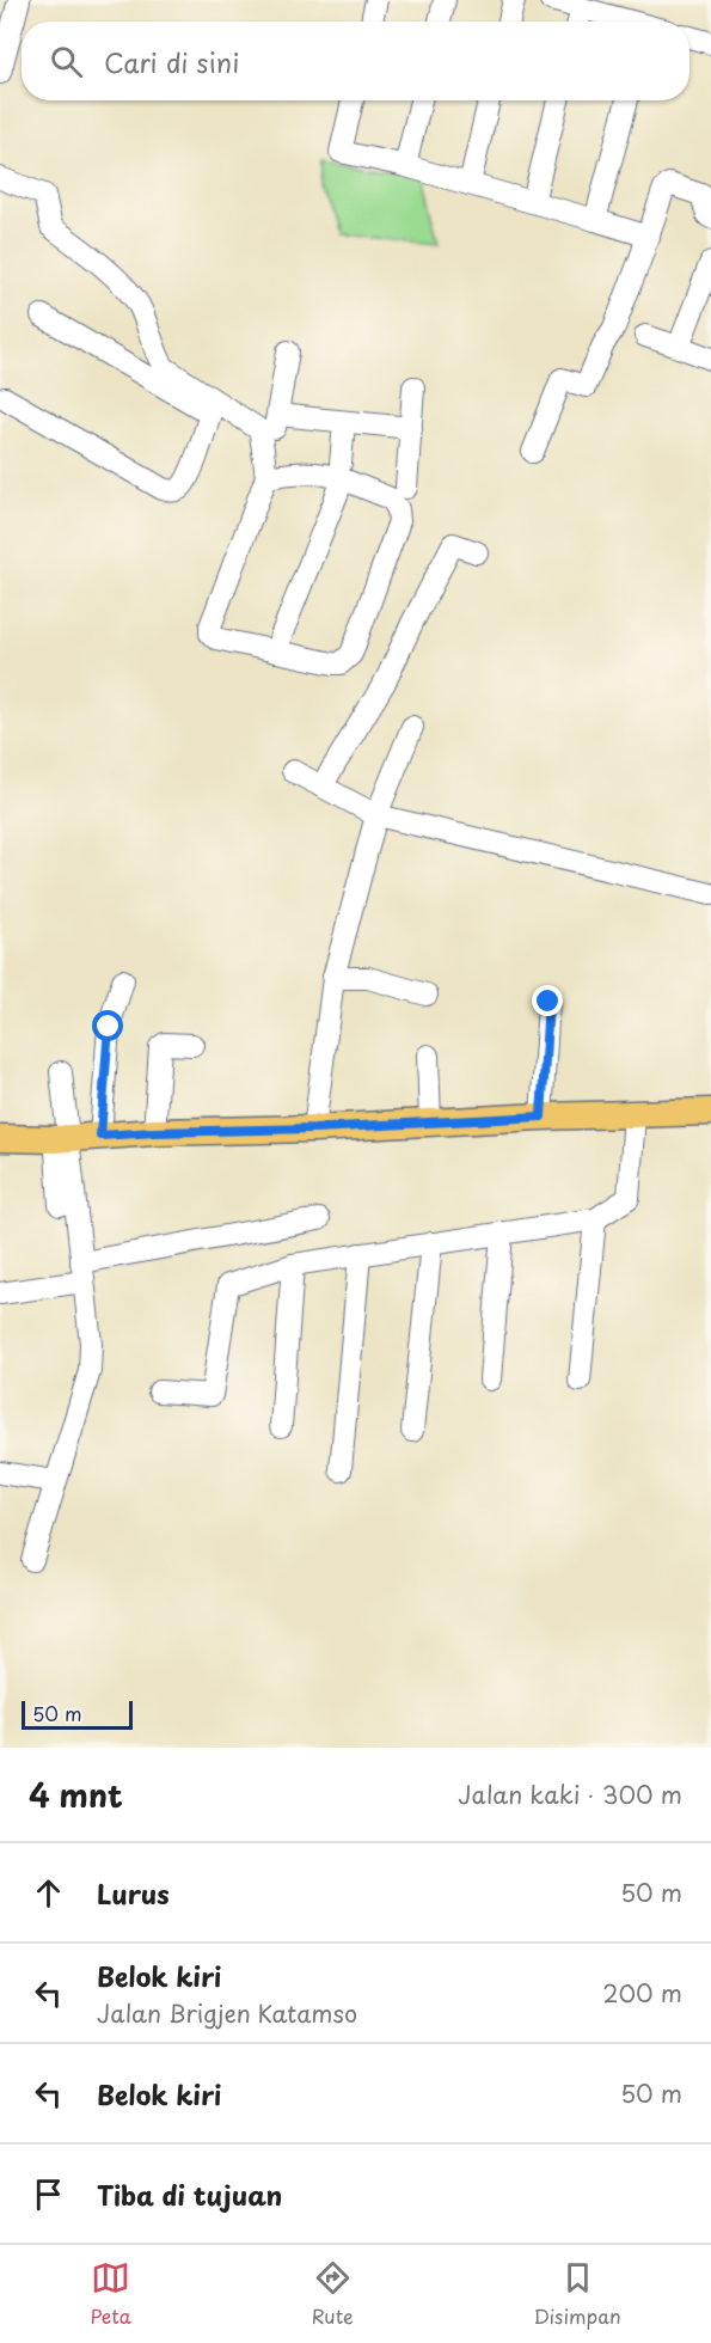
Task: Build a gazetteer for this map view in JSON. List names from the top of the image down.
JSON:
{
  "scale_bar": "50 m",
  "page": {
    "search": "Cari di sini",
    "scale": "50 m",
    "heading": ["4 mnt", "Jalan kaki · 300 m"],
    "list": [
      ["Lurus", "50 m"],
      ["Belok kiri", "Jalan Brigjen Katamso", "200 m"],
      ["Belok kiri", "50 m"],
      "Tiba di tujuan"
    ],
    "nav": ["Peta", "Rute", "Disimpan"]
  }
}
